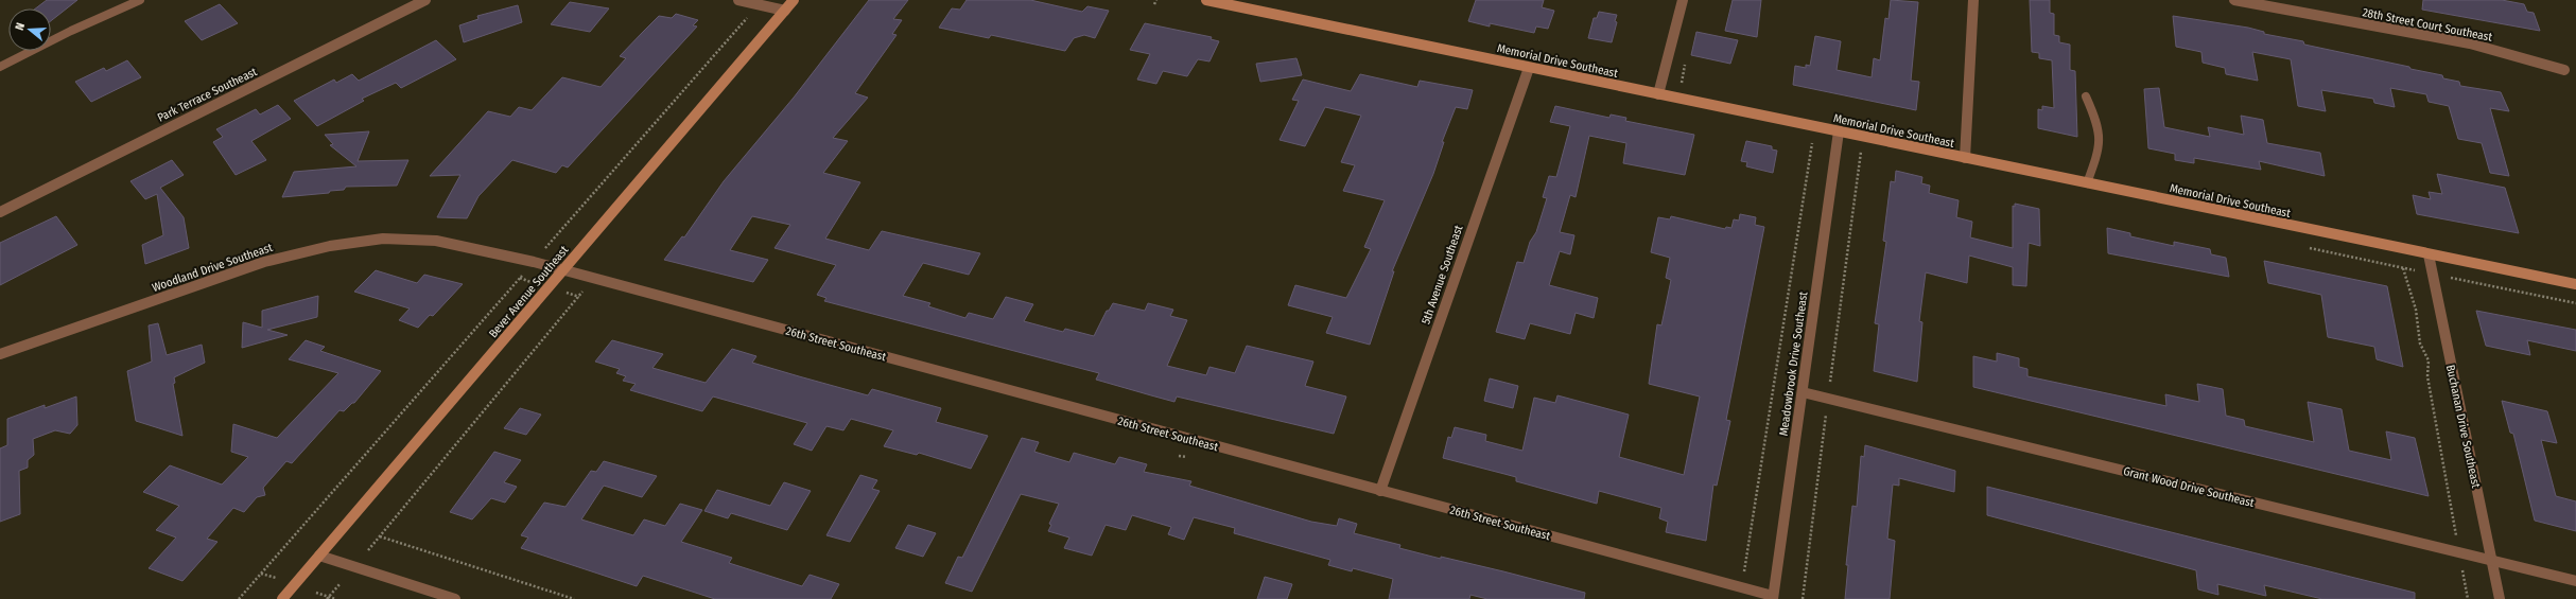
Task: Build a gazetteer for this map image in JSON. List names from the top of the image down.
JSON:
{
  "streets": {
    "street": [
      "28th Street Court Southeast",
      "Memorial Drive Southeast",
      "Park Terrace Southeast",
      "Woodland Drive Southeast",
      "5th Avenue Southeast",
      "Bever Avenue Southeast",
      "26th Street Southeast",
      "Meadowbrook Drive Southeast",
      "Buchanan Drive Southeast",
      "Grant Wood Drive Southeast"
    ]
  },
  "crossings": [
    ["Memorial Drive Southeast", "5th Avenue Southeast"],
    ["Memorial Drive Southeast", "Meadowbrook Drive Southeast"],
    ["Memorial Drive Southeast", "Buchanan Drive Southeast"],
    ["Woodland Drive Southeast", "Bever Avenue Southeast"],
    ["Woodland Drive Southeast", "26th Street Southeast"],
    ["5th Avenue Southeast", "26th Street Southeast"],
    ["Bever Avenue Southeast", "26th Street Southeast"],
    ["26th Street Southeast", "Meadowbrook Drive Southeast"],
    ["Meadowbrook Drive Southeast", "Grant Wood Drive Southeast"],
    ["Buchanan Drive Southeast", "Grant Wood Drive Southeast"]
  ],
  "north": "left"
}
